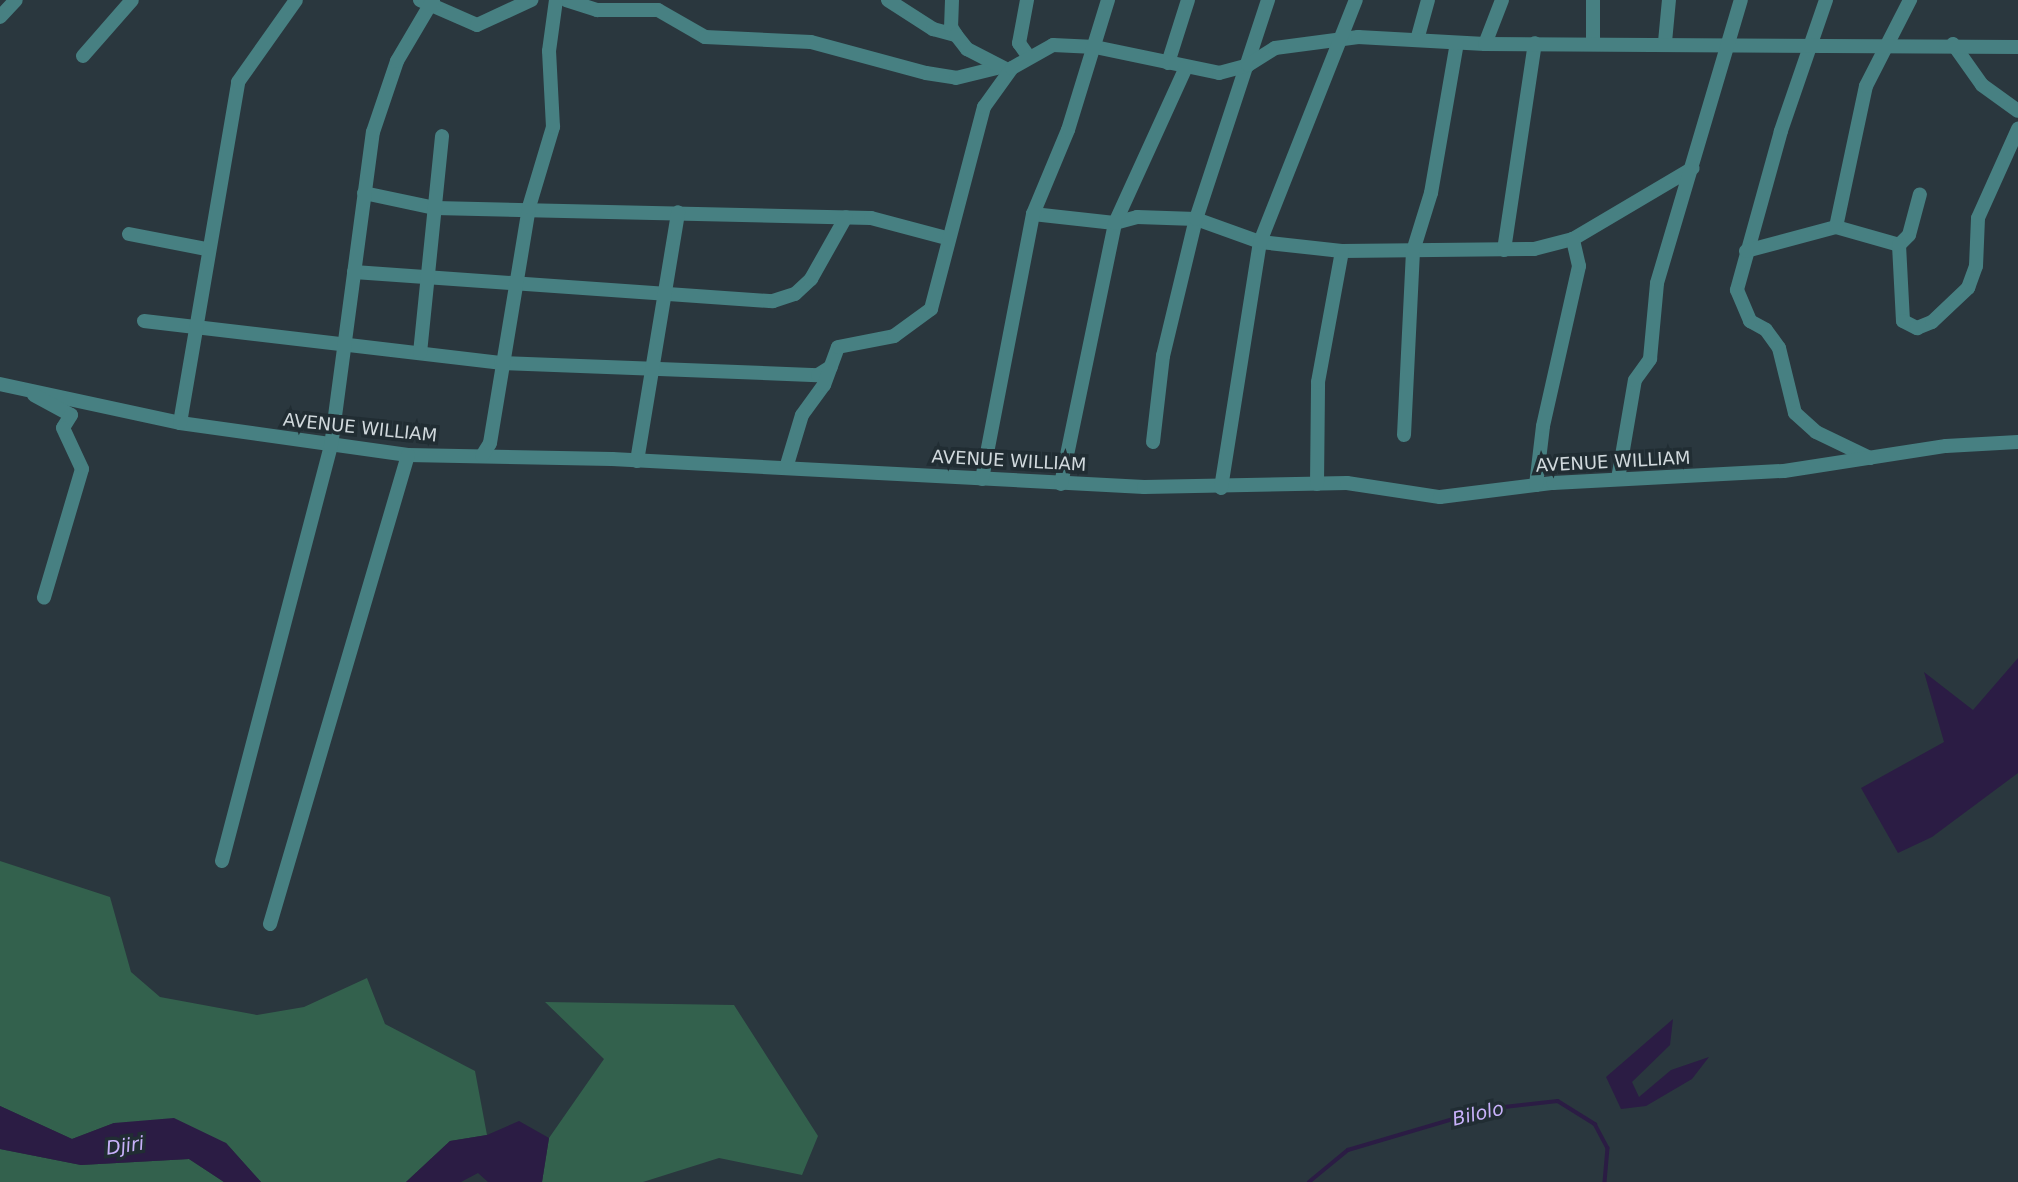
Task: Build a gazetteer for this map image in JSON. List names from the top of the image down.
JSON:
{
  "streets": {
    "street": ["AVENUE WILLIAM"]
  },
  "water": ["Bilolo", "Djiri"]
}
